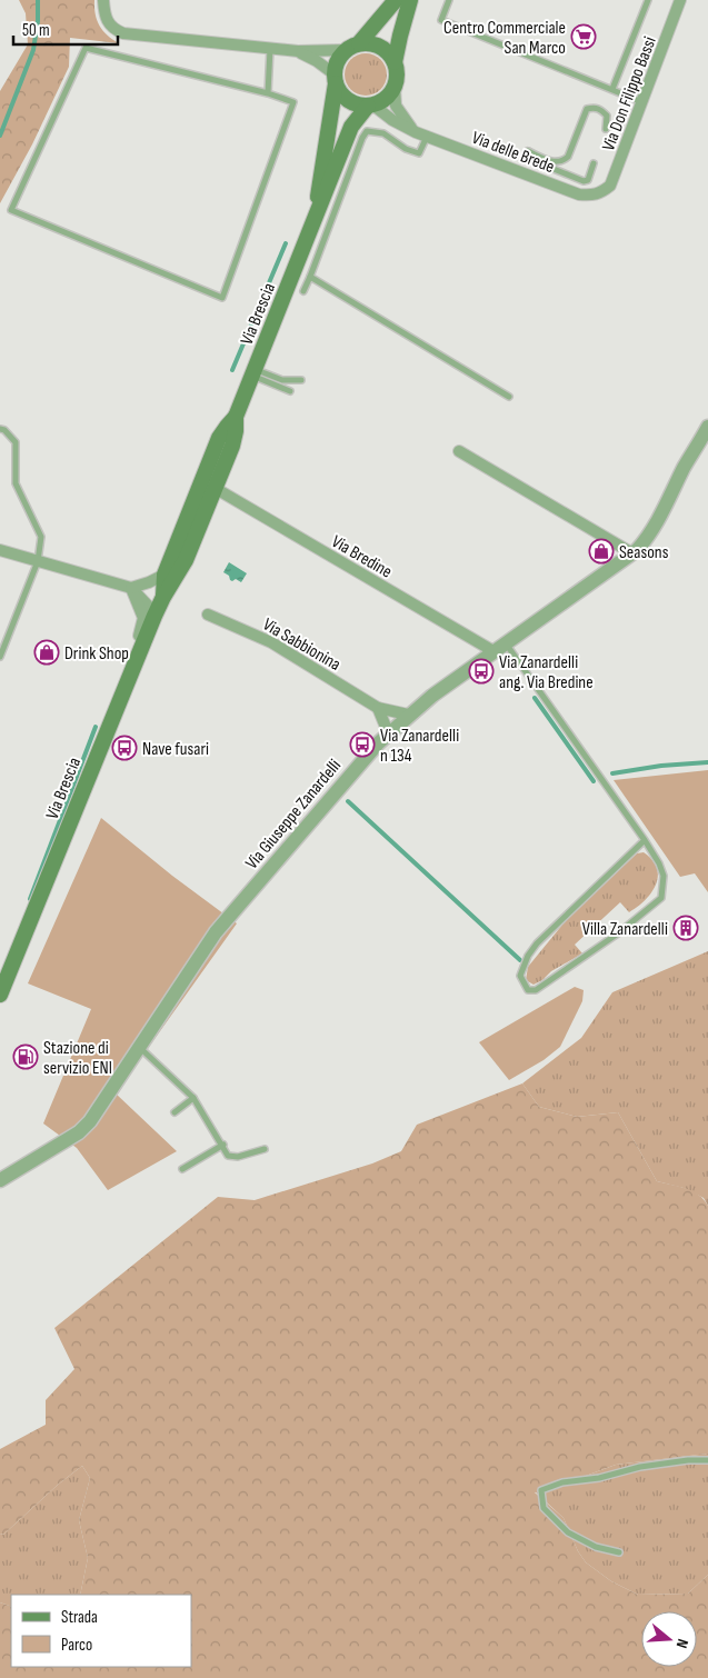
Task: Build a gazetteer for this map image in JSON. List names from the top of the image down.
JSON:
{
  "streets": {
    "main road": ["Via Brescia"],
    "street": [
      "Via Don Filippo Bassi",
      "Via delle Brede",
      "Via Bredine",
      "Via Sabbionina",
      "Via Giuseppe Zanardelli"
    ]
  },
  "crossings": [
    ["Via Don Filippo Bassi", "Via delle Brede"],
    ["Via delle Brede", "Via Brescia"],
    ["Via Brescia", "Via Bredine"],
    ["Via Bredine", "Via Giuseppe Zanardelli"],
    ["Via Sabbionina", "Via Giuseppe Zanardelli"]
  ],
  "places": {
    "supermarket": ["Centro Commerciale San Marco"],
    "shop": ["Seasons", "Drink Shop"],
    "bus stop": ["Via Zanardelli ang. Via Bredine", "Via Zanardelli n 134", "Nave fusari"],
    "building": ["Villa Zanardelli"],
    "fuel station": ["Stazione di servizio ENI"]
  },
  "legend": ["Strada", "Parco"],
  "scale_bar": "50 m",
  "north": "right"
}
